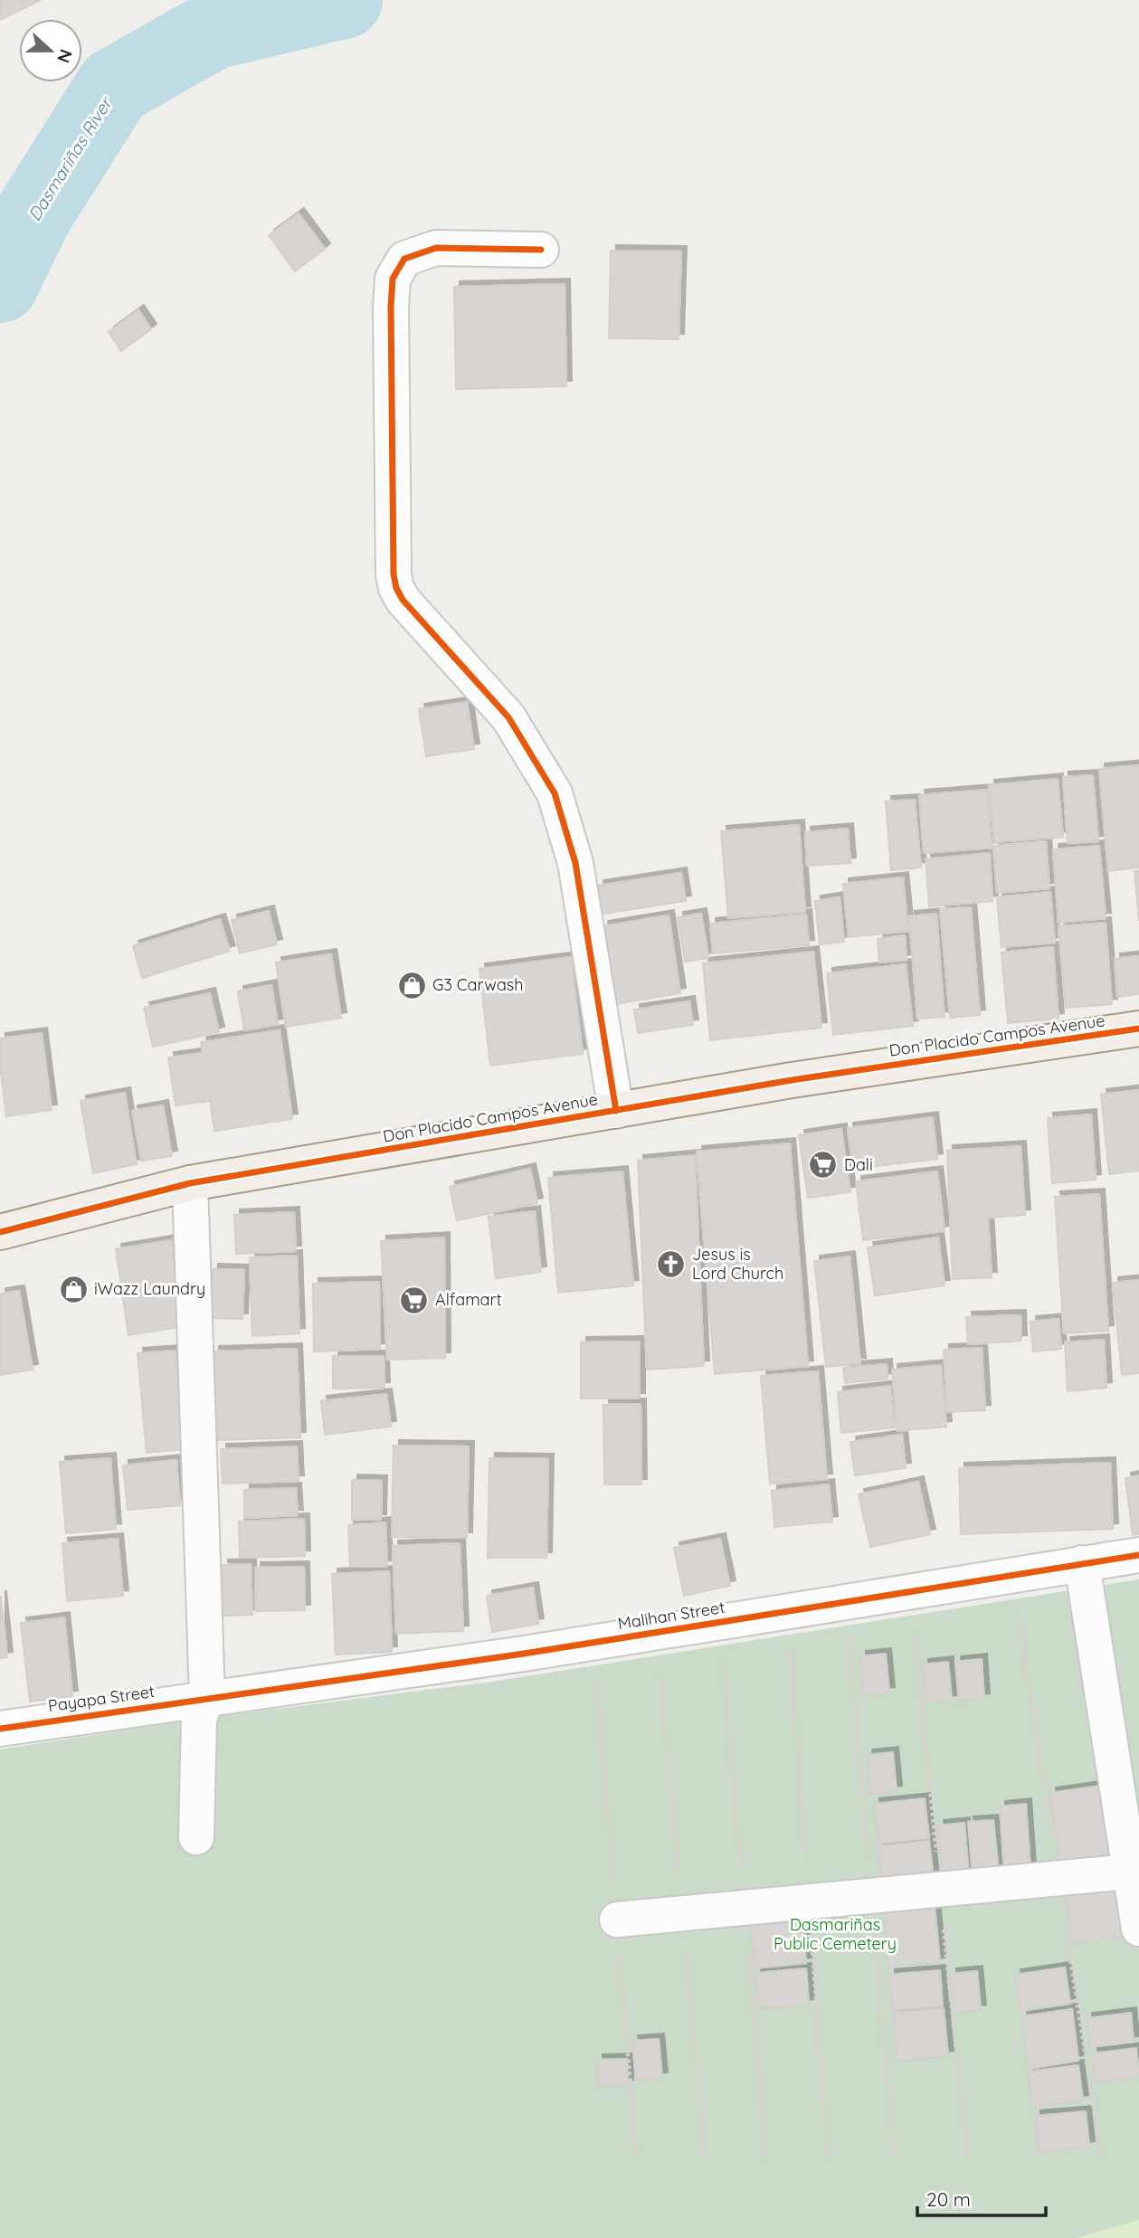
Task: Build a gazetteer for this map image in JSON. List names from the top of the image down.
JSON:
{
  "streets": {
    "main road": ["Don Placido Campos Avenue"],
    "street": ["Malihan Street", "Payapa Street"]
  },
  "crossings": [
    ["Malihan Street", "Payapa Street"]
  ],
  "water": ["Dasmariñas River"],
  "parks": ["Dasmariñas Public Cemetery"],
  "places": {
    "shop": ["G3 Carwash", "iWazz Laundry"],
    "supermarket": ["Dali", "Alfamart"],
    "church": ["Jesus is Lord Church"]
  },
  "scale_bar": "20 m",
  "north": "right"
}
